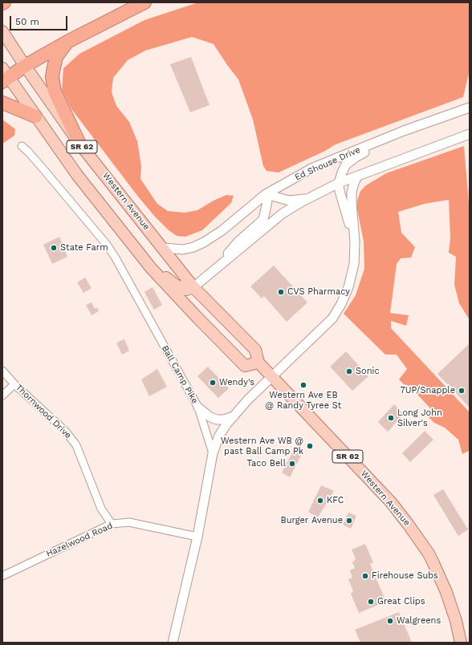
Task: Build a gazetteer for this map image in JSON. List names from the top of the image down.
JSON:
{
  "streets": {
    "main road": ["SR 62", "Western Avenue"],
    "street": [
      "Ed Shouse Drive",
      "Ball Camp Pike",
      "Thornwood Drive",
      "Hazelwood Road"
    ]
  },
  "crossings": [
    ["Ed Shouse Drive", "Western Avenue"],
    ["Ball Camp Pike", "Hazelwood Road"],
    ["Thornwood Drive", "Hazelwood Road"]
  ],
  "places": [
    "State Farm",
    "CVS Pharmacy",
    "Sonic",
    "Wendy's",
    "Western Ave EB @ Randy Tyree St",
    "7UP/Snapple",
    "Long John Silver's",
    "Western Ave WB @ past Ball Camp Pk",
    "Taco Bell",
    "KFC",
    "Burger Avenue",
    "Firehouse Subs",
    "Great Clips",
    "Walgreens"
  ],
  "scale_bar": "50 m"
}
